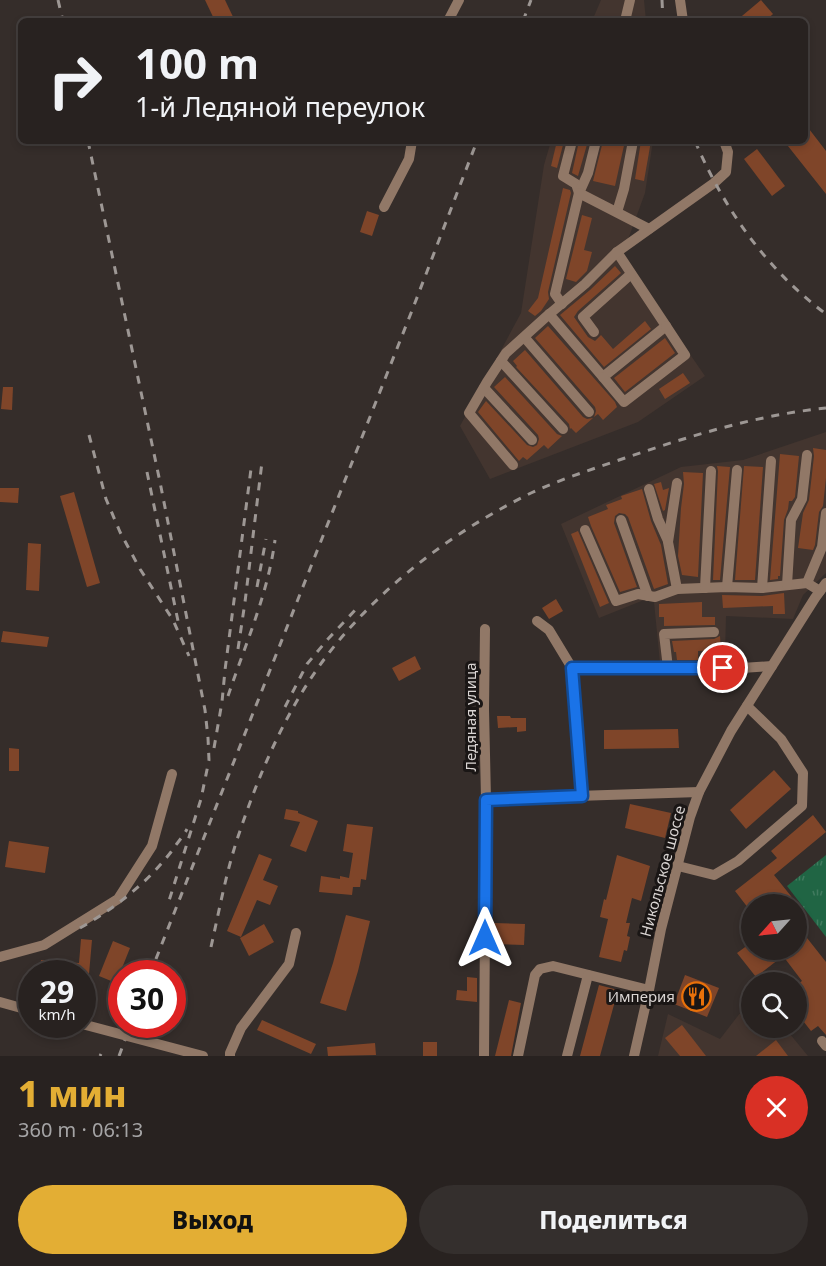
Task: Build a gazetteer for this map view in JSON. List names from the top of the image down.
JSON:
{
  "streets": {
    "street": ["Ледяная улица", "Никольское шоссе"]
  },
  "places": {
    "restaurant": ["Империя"]
  },
  "north": "bottom left",
  "page": {
    "turn": ["100 m", "1-й Ледяной переулок"],
    "speed": "29 km/h",
    "limit": "30",
    "heading": ["1 мин", "360 m · 06:13"],
    "buttons": ["Выход", "Поделиться"]
  }
}
